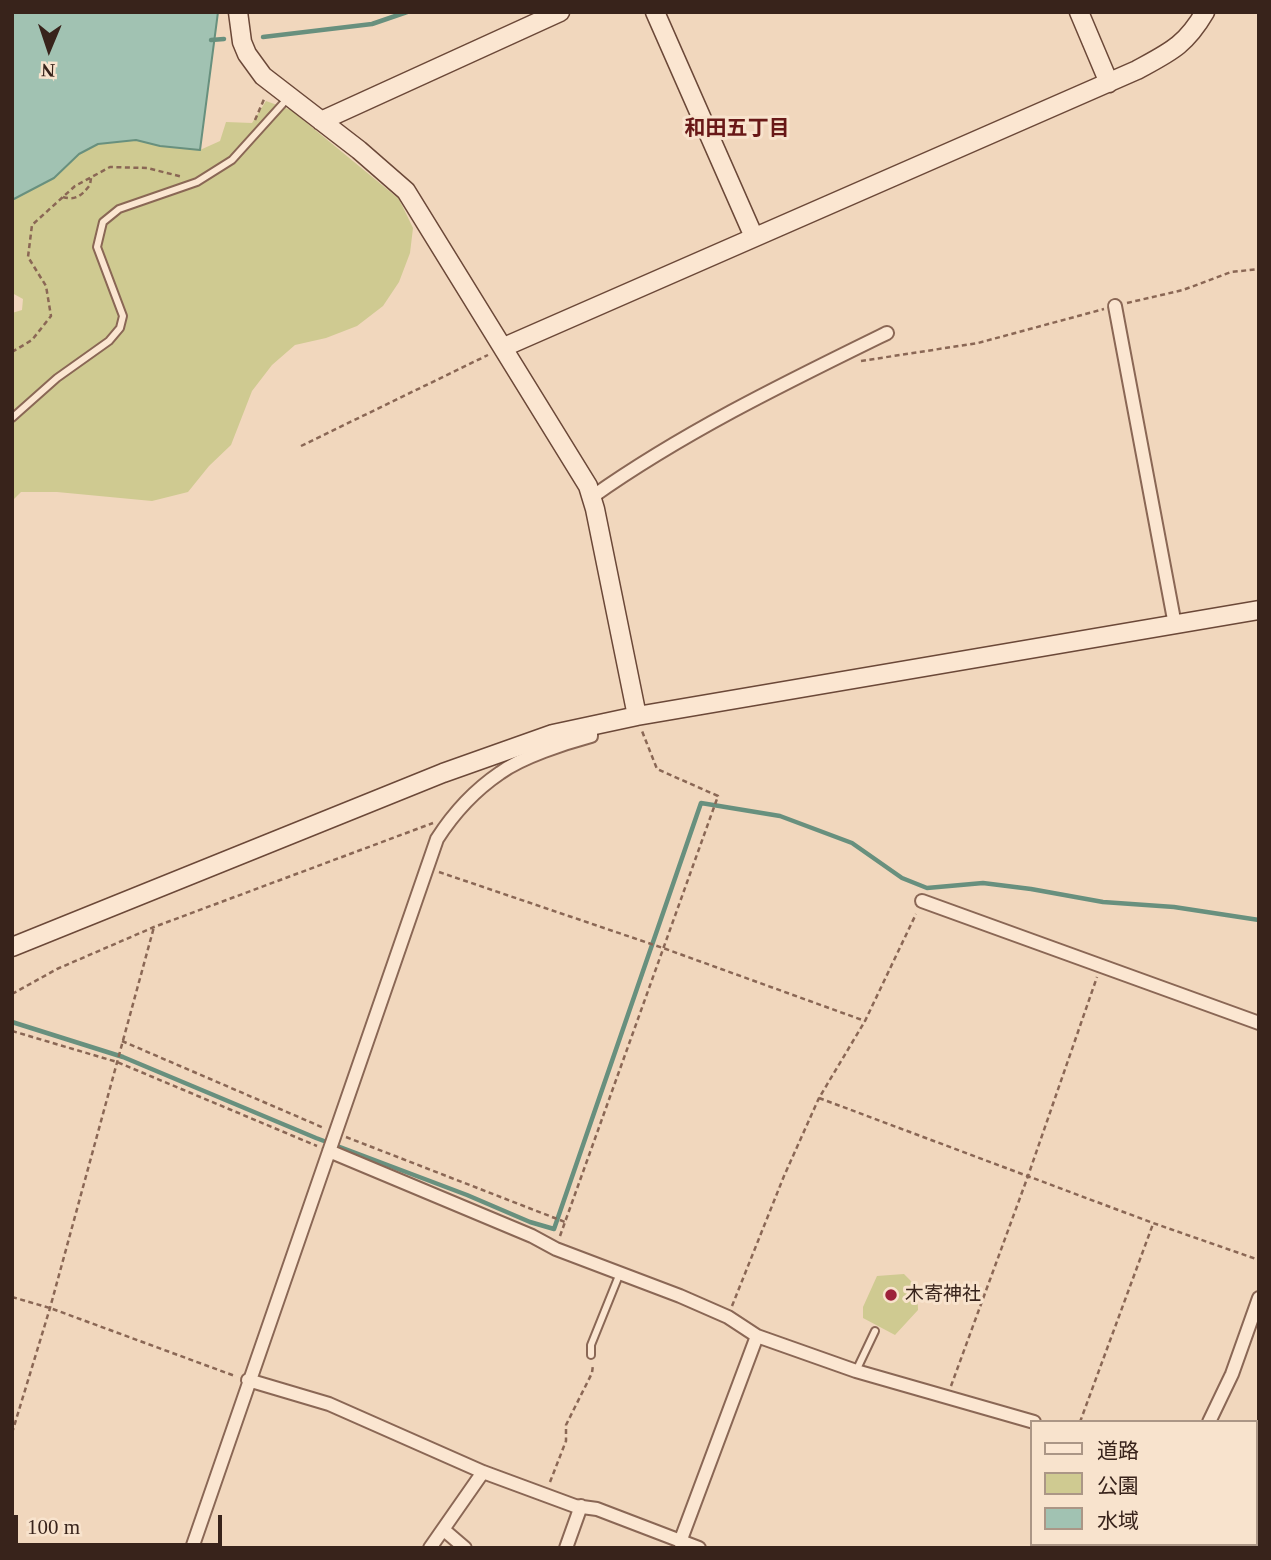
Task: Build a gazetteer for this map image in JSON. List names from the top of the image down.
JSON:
{
  "districts": ["和田五丁目"],
  "places": ["木寄神社"],
  "legend": ["道路", "公園", "水域"],
  "scale_bar": "100 m",
  "north": "bottom"
}
